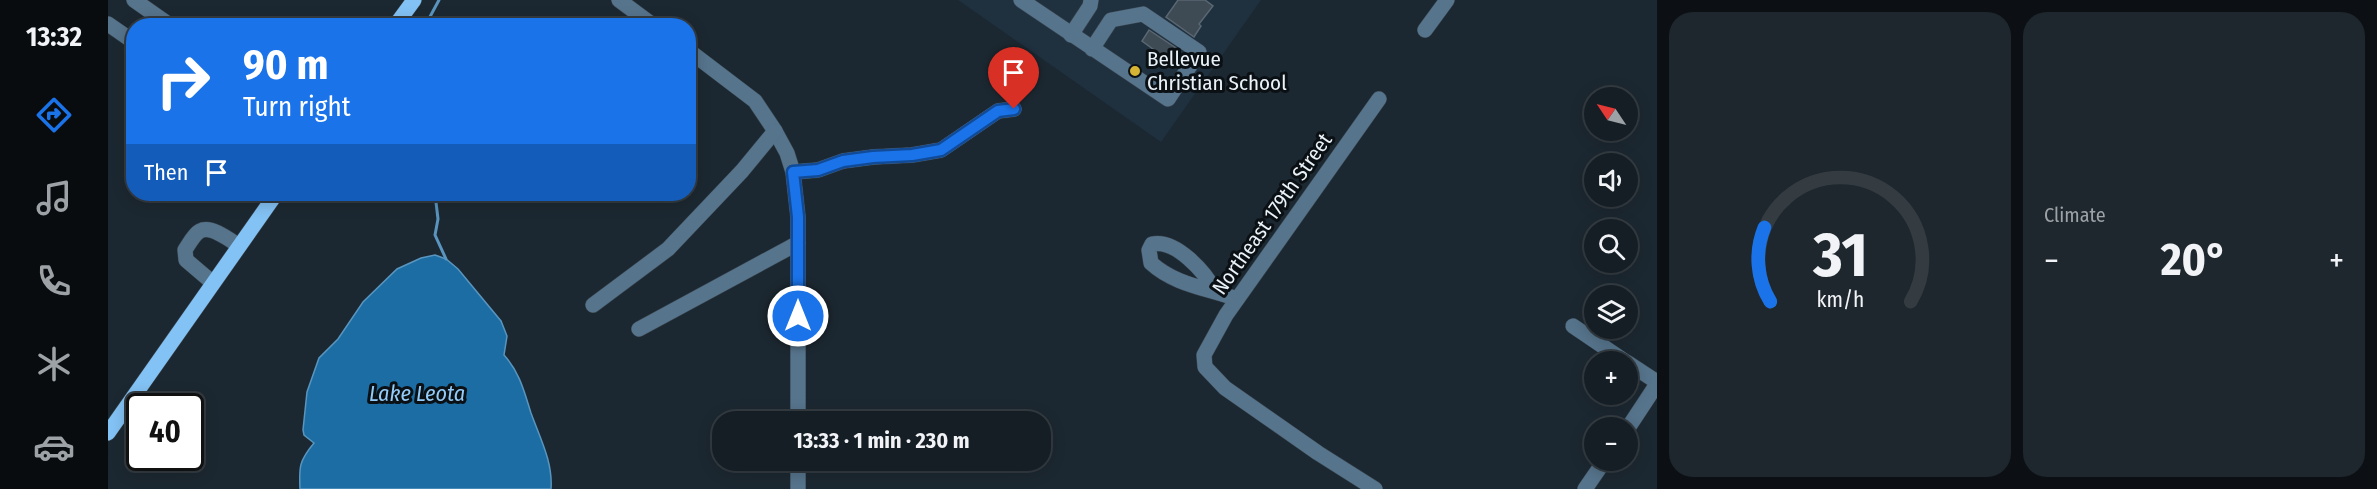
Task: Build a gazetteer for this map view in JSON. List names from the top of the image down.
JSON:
{
  "streets": {
    "street": ["Northeast 179th Street"]
  },
  "water": ["Lake Leota"],
  "places": ["Bellevue Christian School"],
  "north": "top left",
  "page": {
    "tabs": "13:32",
    "tile": "Climate",
    "turn": ["90 m", "Turn right"],
    "map_buttons": ["+", "−"],
    "then": "Then",
    "heat": ["−", "20°", "+"],
    "limit": "40",
    "trip": "13:33 · 1 min · 230 m",
    "gauge": ["31", "km/h"]
  }
}
